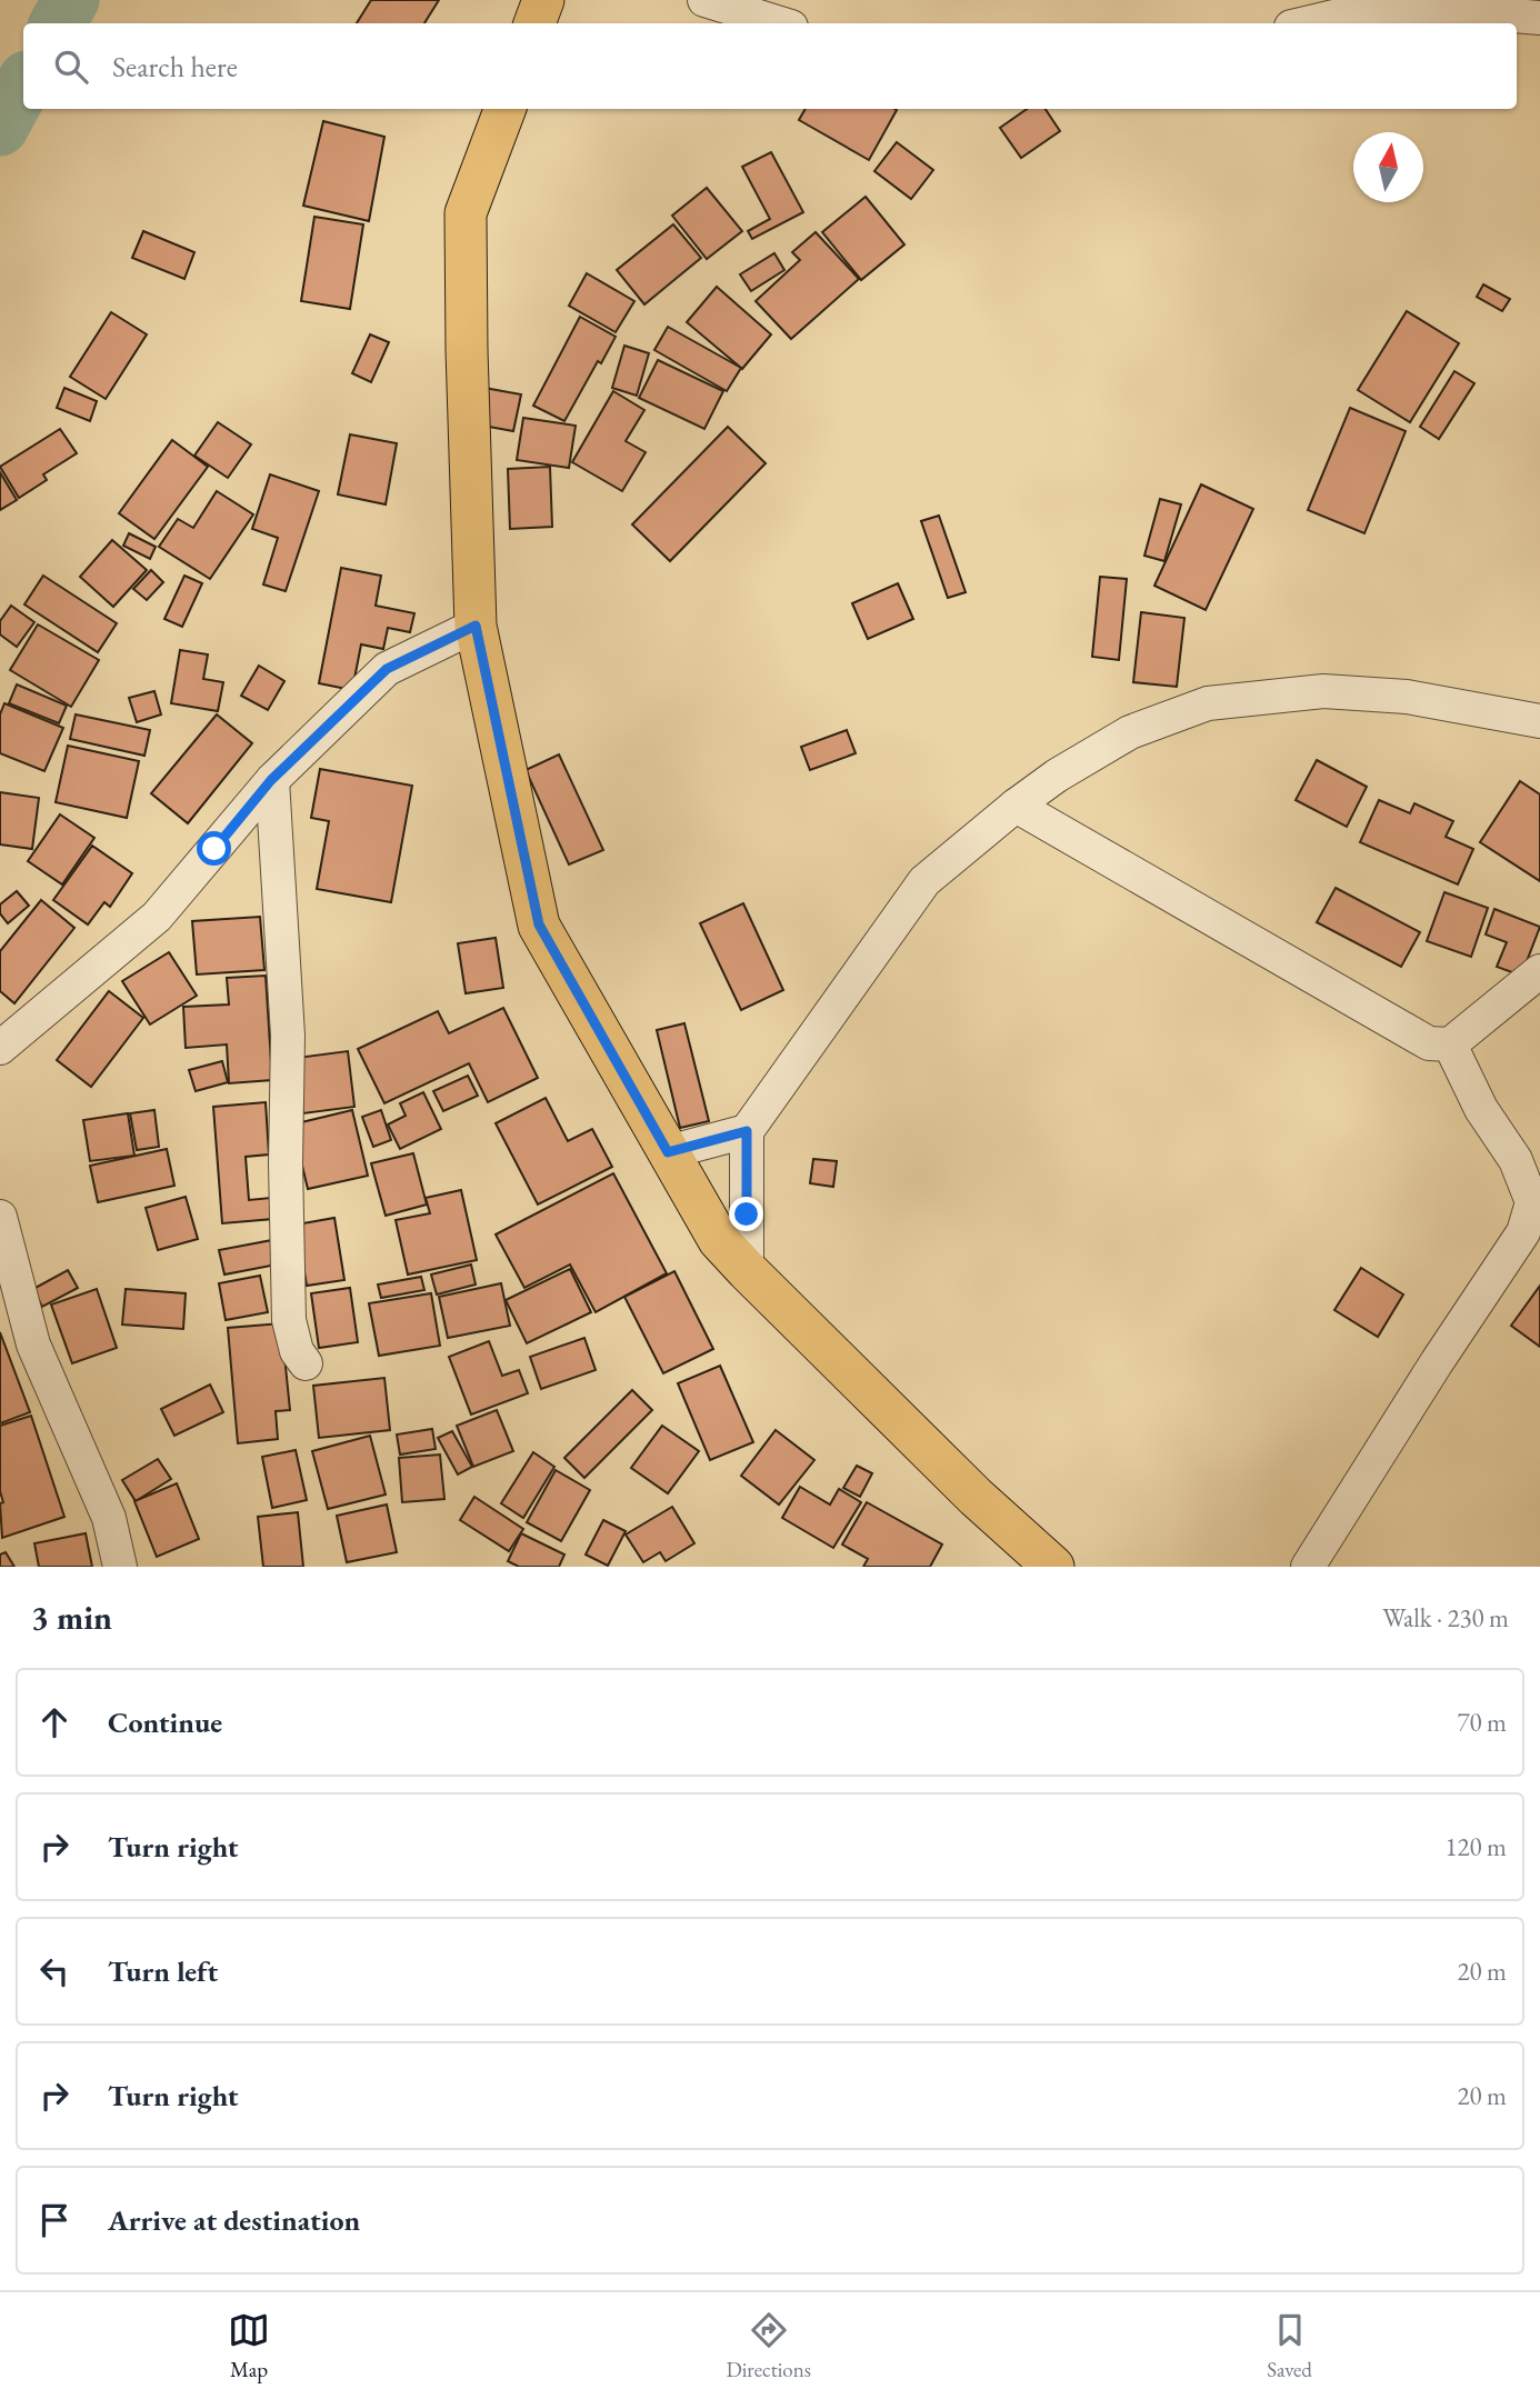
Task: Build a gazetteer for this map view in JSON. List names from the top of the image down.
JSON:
{
  "north": "top",
  "page": {
    "search": "Search here",
    "heading": ["3 min", "Walk · 230 m"],
    "list": [
      ["Continue", "70 m"],
      ["Turn right", "120 m"],
      ["Turn left", "20 m"],
      ["Turn right", "20 m"],
      "Arrive at destination"
    ],
    "nav": ["Map", "Directions", "Saved"]
  }
}
